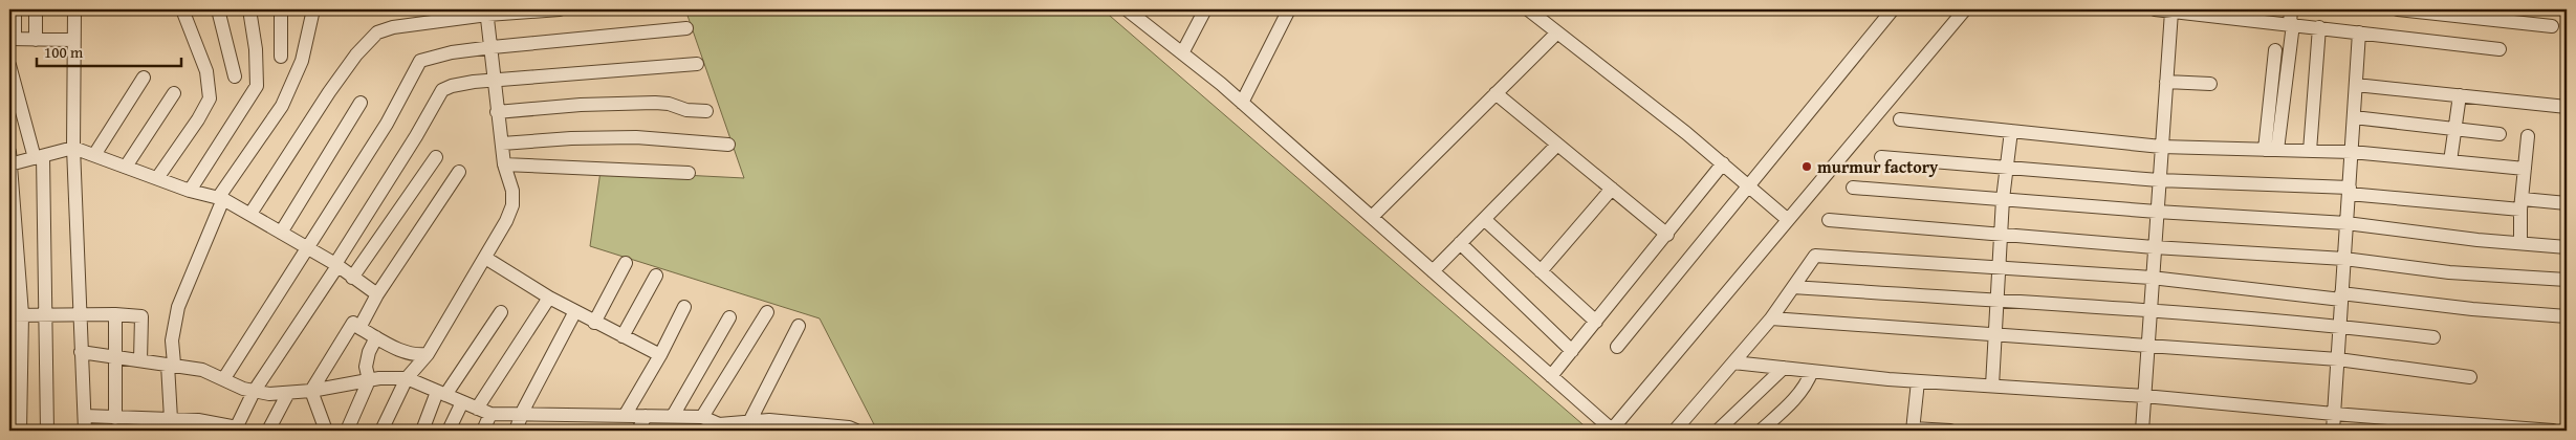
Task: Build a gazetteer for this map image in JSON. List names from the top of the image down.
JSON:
{
  "places": ["murmur factory"],
  "scale_bar": "100 m"
}
